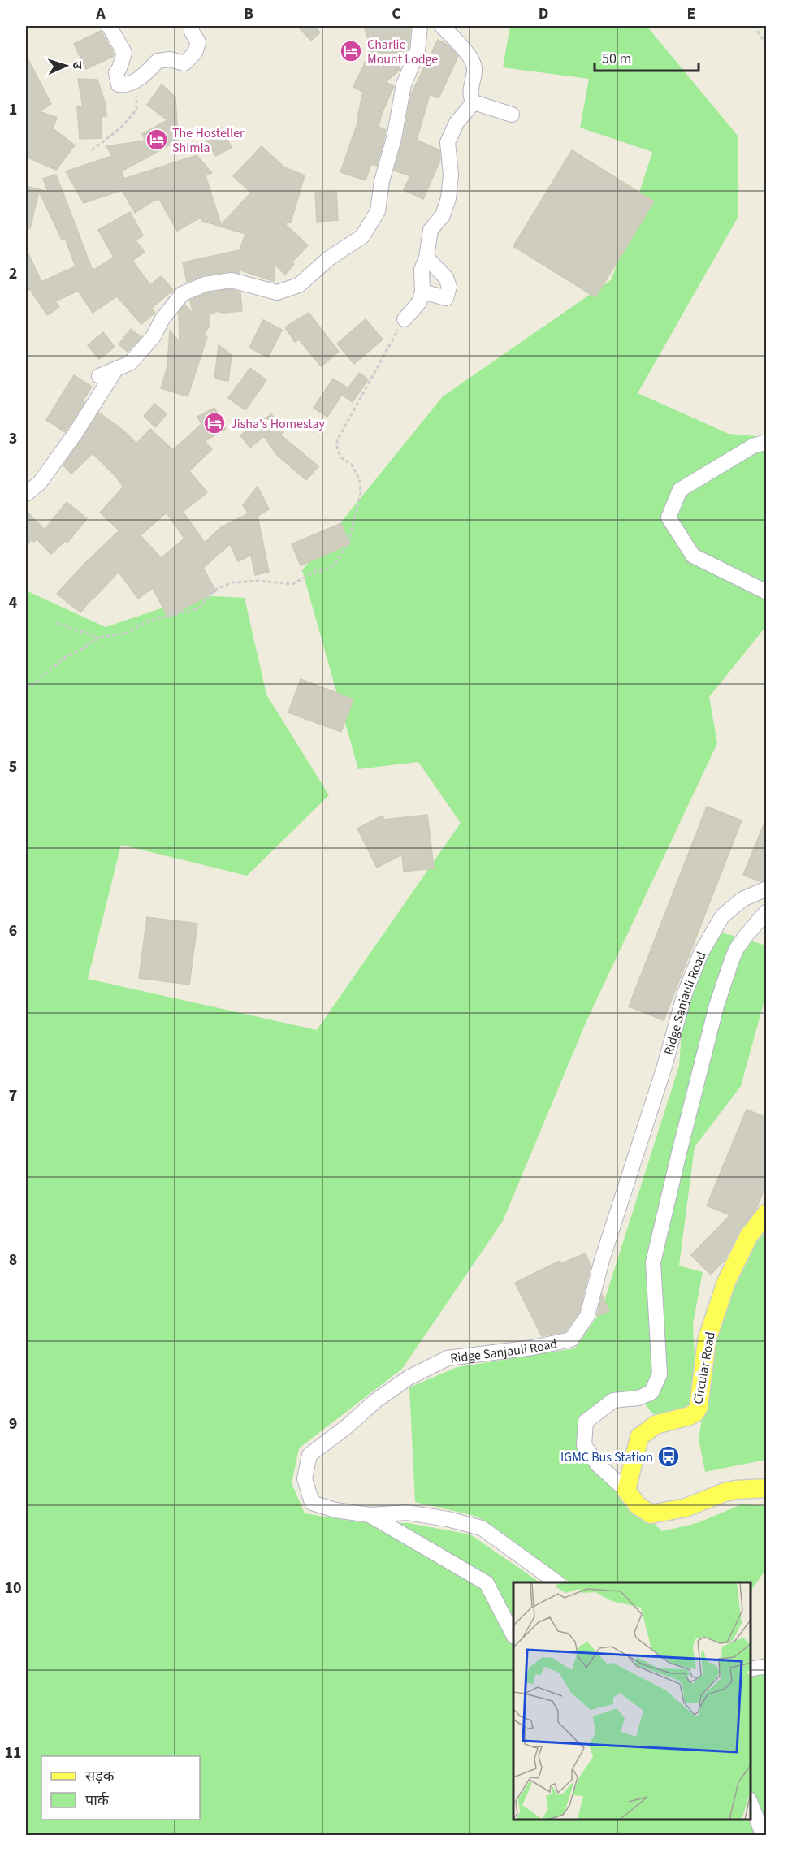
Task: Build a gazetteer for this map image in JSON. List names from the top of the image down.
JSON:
{
  "streets": {
    "main road": ["Circular Road"],
    "street": ["Ridge Sanjauli Road"]
  },
  "places": {
    "hotel": ["Charlie Mount Lodge", "The Hosteller Shimla", "Jisha's Homestay"],
    "bus stop": ["IGMC Bus Station"]
  },
  "legend": ["सड़क", "पार्क"],
  "scale_bar": "50 m",
  "north": "right",
  "grid": {
    "columns": [
      "A",
      "B",
      "C",
      "D",
      "E"
    ],
    "rows": [
      "1",
      "2",
      "3",
      "4",
      "5",
      "6",
      "7",
      "8",
      "9",
      "10",
      "11"
    ]
  }
}
